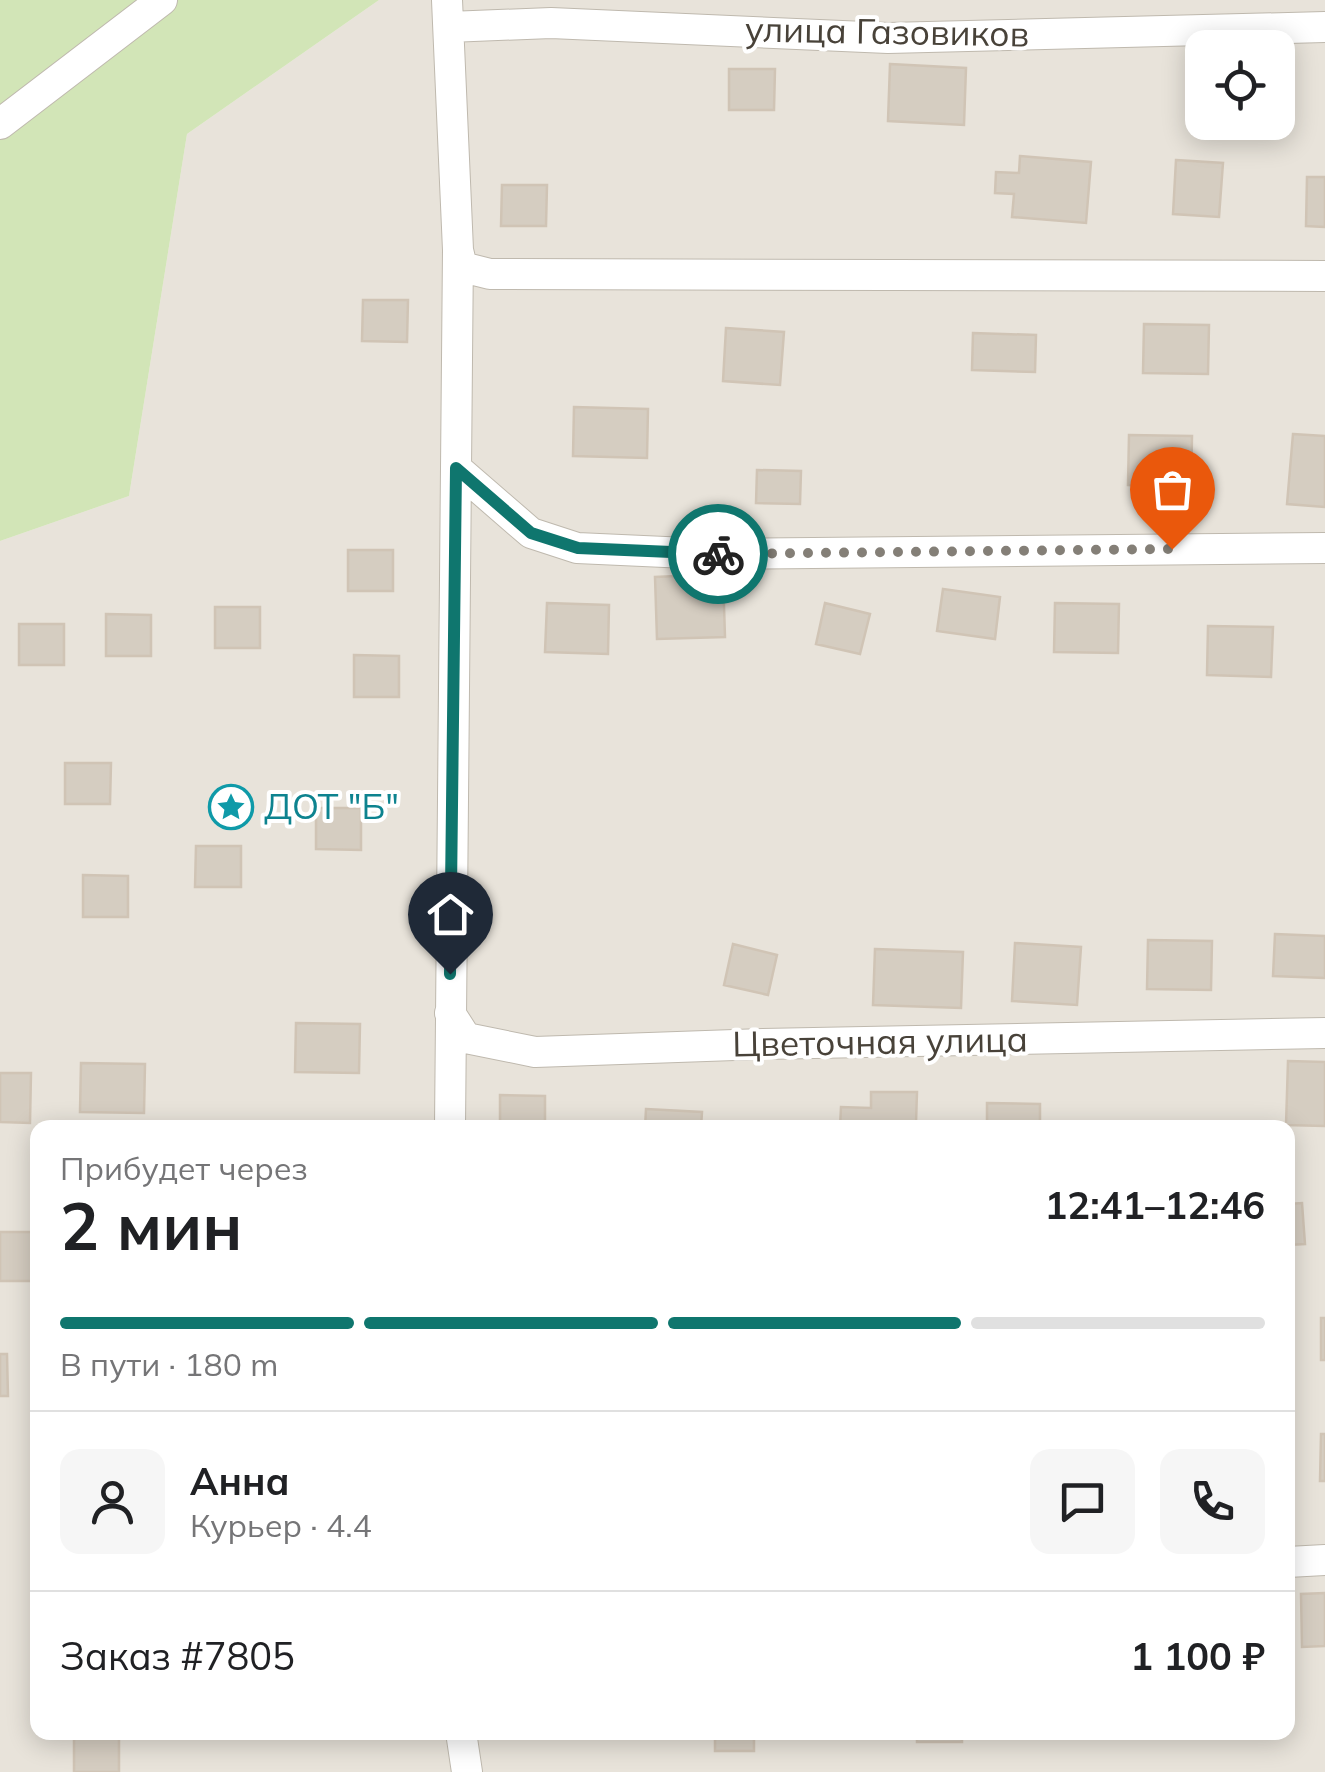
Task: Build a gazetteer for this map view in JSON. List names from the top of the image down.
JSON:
{
  "streets": {
    "street": ["улица Газовиков", "Цветочная улица"]
  },
  "places": {
    "place": ["ДОТ \"Б\""]
  },
  "page": {
    "heading": ["2 мин", "Прибудет через", "12:41–12:46"],
    "panel": [
      "Анна",
      "Курьер · 4.4",
      "Заказ #7805",
      "1 100 ₽"
    ],
    "bar": "В пути · 180 m"
  }
}
